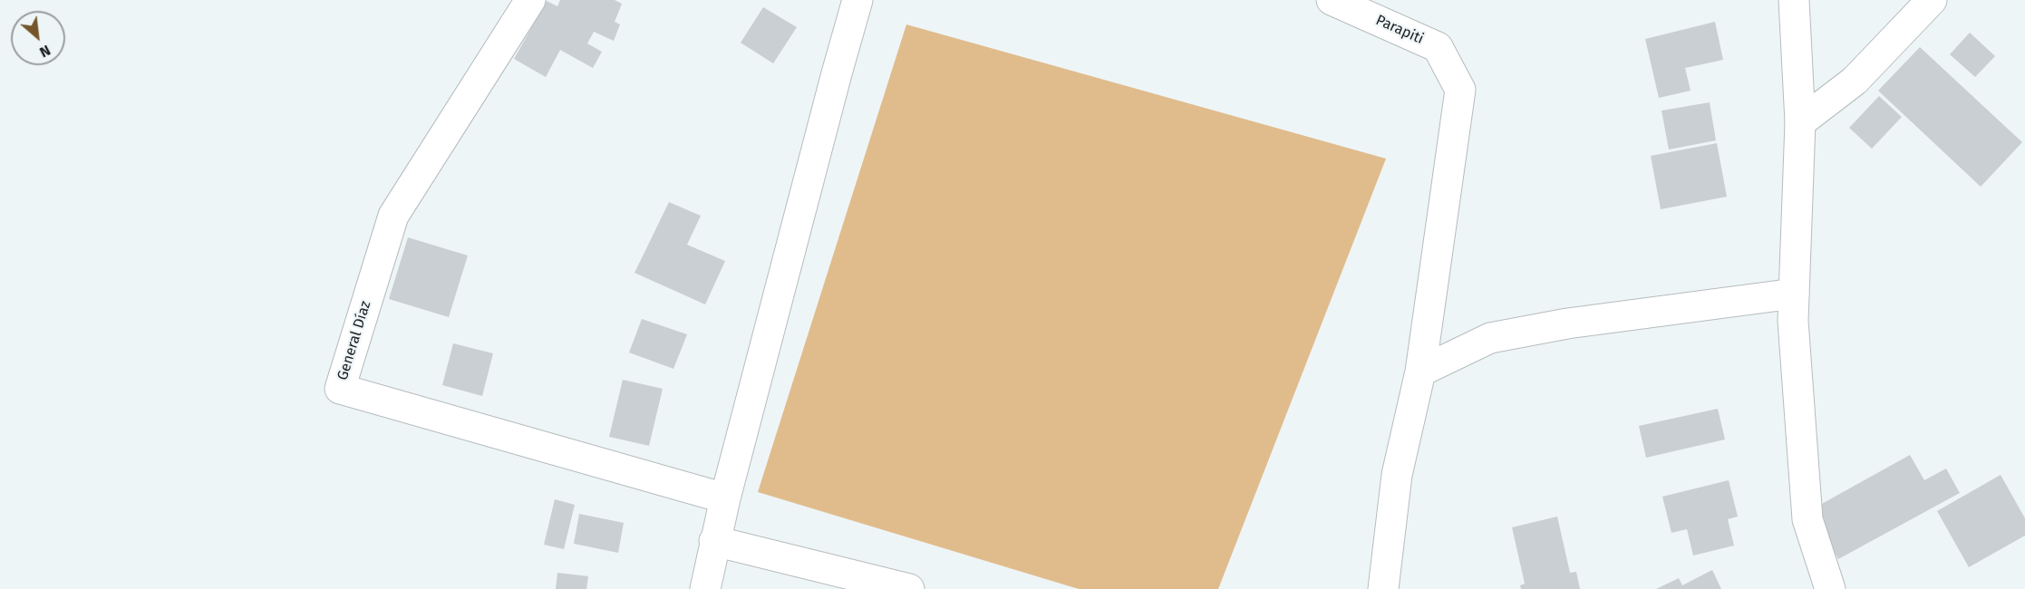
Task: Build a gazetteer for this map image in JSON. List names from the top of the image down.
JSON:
{
  "streets": {
    "street": ["Parapiti", "General Díaz"]
  },
  "north": "bottom right"
}
